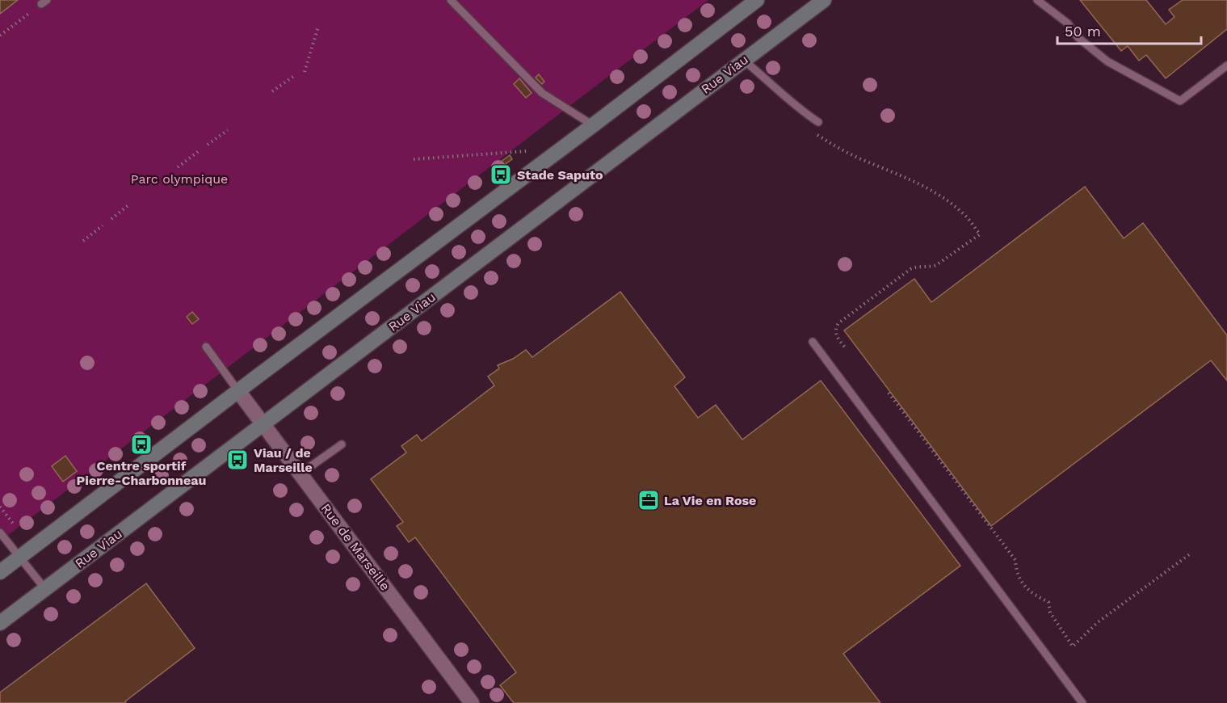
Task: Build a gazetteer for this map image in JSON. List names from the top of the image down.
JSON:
{
  "streets": {
    "main road": ["Rue Viau"],
    "street": ["Rue de Marseille"]
  },
  "crossings": [
    ["Rue Viau", "Rue de Marseille"]
  ],
  "parks": ["Parc olympique"],
  "places": {
    "bus stop": ["Stade Saputo", "Centre sportif Pierre-Charbonneau", "Viau / de Marseille"],
    "office": ["La Vie en Rose"]
  },
  "scale_bar": "50 m"
}
